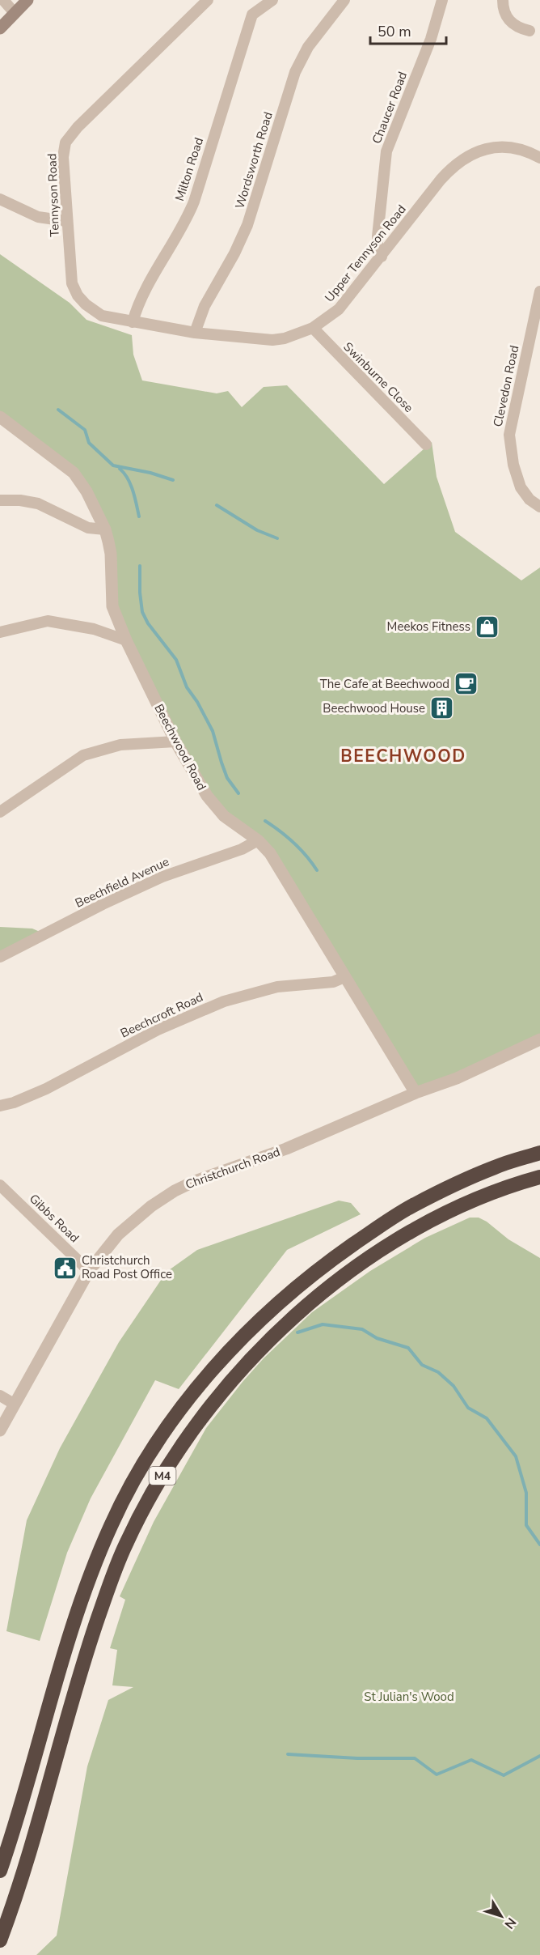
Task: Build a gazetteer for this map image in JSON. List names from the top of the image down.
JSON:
{
  "streets": {
    "highway": ["M4"],
    "street": [
      "Chaucer Road",
      "Wordsworth Road",
      "Milton Road",
      "Tennyson Road",
      "Upper Tennyson Road",
      "Swinburne Close",
      "Clevedon Road",
      "Beechwood Road",
      "Beechfield Avenue",
      "Beechcroft Road",
      "Christchurch Road",
      "Gibbs Road"
    ]
  },
  "crossings": [
    ["Chaucer Road", "Upper Tennyson Road"],
    ["Wordsworth Road", "Upper Tennyson Road"],
    ["Milton Road", "Tennyson Road"],
    ["Milton Road", "Upper Tennyson Road"],
    ["Tennyson Road", "Upper Tennyson Road"],
    ["Upper Tennyson Road", "Swinburne Close"],
    ["Beechwood Road", "Beechfield Avenue"],
    ["Beechwood Road", "Beechcroft Road"],
    ["Beechwood Road", "Christchurch Road"],
    ["Christchurch Road", "Gibbs Road"]
  ],
  "districts": ["BEECHWOOD"],
  "parks": ["St Julian's Wood"],
  "places": {
    "shop": ["Meekos Fitness"],
    "cafe": ["The Cafe at Beechwood"],
    "building": ["Beechwood House"],
    "public building": ["Christchurch Road Post Office"]
  },
  "scale_bar": "50 m",
  "north": "bottom right"
}
